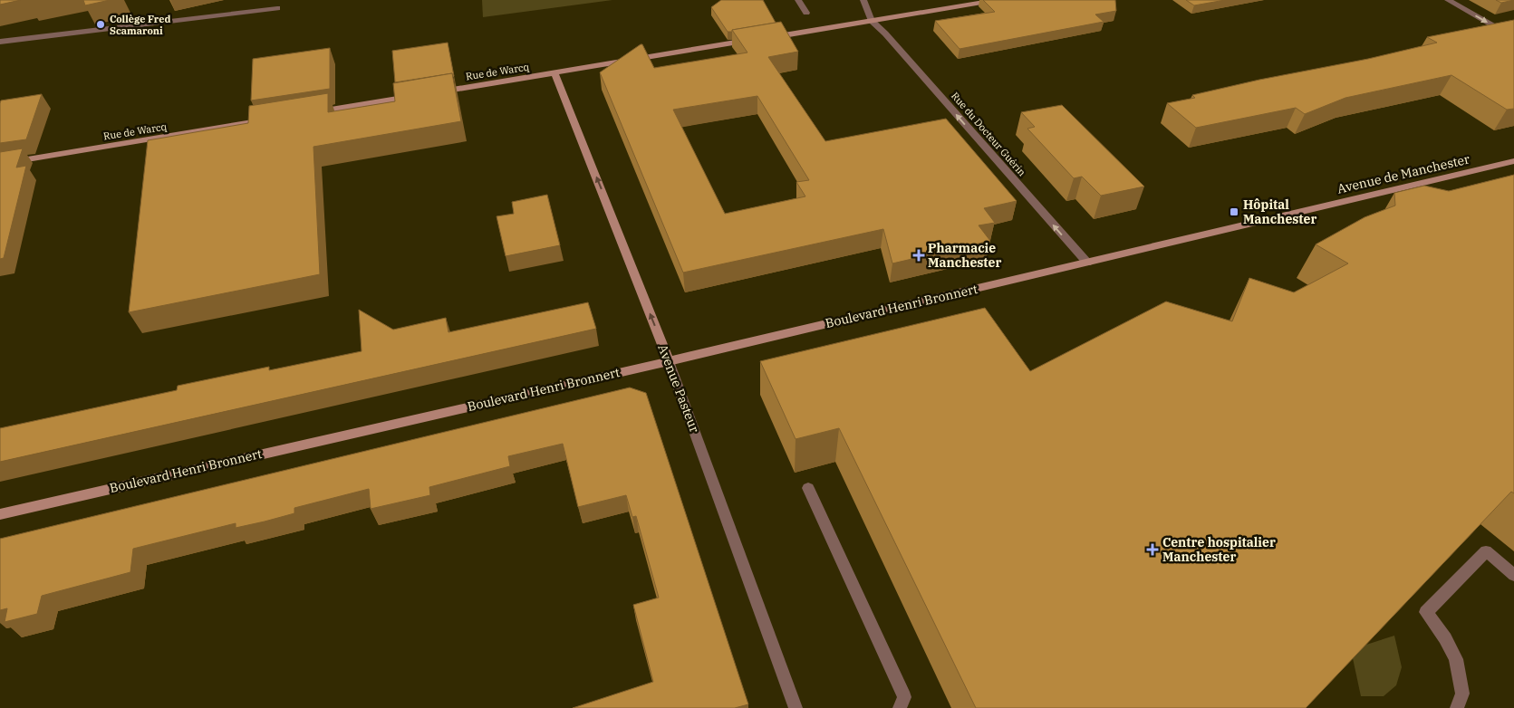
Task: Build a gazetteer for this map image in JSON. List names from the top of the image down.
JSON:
{
  "streets": {
    "main road": [
      "Rue de Warcq",
      "Avenue de Manchester",
      "Boulevard Henri Bronnert",
      "Avenue Pasteur"
    ],
    "street": ["Rue du Docteur Guérin"]
  },
  "crossings": [
    ["Rue de Warcq", "Rue du Docteur Guérin"],
    ["Rue de Warcq", "Avenue Pasteur"],
    ["Rue du Docteur Guérin", "Avenue de Manchester"],
    ["Rue du Docteur Guérin", "Boulevard Henri Bronnert"],
    ["Avenue de Manchester", "Boulevard Henri Bronnert"],
    ["Boulevard Henri Bronnert", "Avenue Pasteur"]
  ],
  "one_way": ["Rue du Docteur Guérin", "Avenue Pasteur"],
  "places": {
    "other": ["Collège Fred Scamaroni"],
    "transit": ["Hôpital Manchester"],
    "health": ["Pharmacie Manchester", "Centre hospitalier Manchester"]
  }
}
